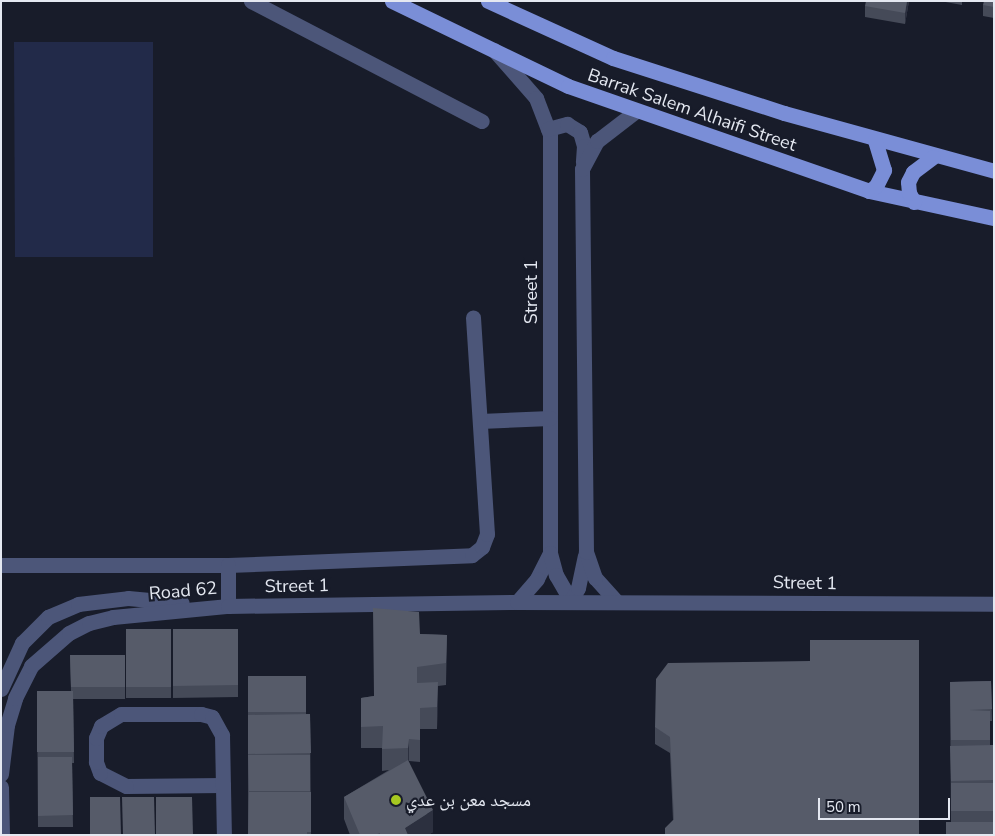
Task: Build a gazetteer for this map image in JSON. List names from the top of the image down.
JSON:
{
  "streets": {
    "main road": ["Barrak Salem Alhaifi Street"],
    "street": ["Street 1", "Road 62"]
  },
  "crossings": [
    ["Barrak Salem Alhaifi Street", "Street 1"],
    ["Street 1", "Road 62"]
  ],
  "places": ["مسجد معن بن عدي"],
  "scale_bar": "50 m"
}
